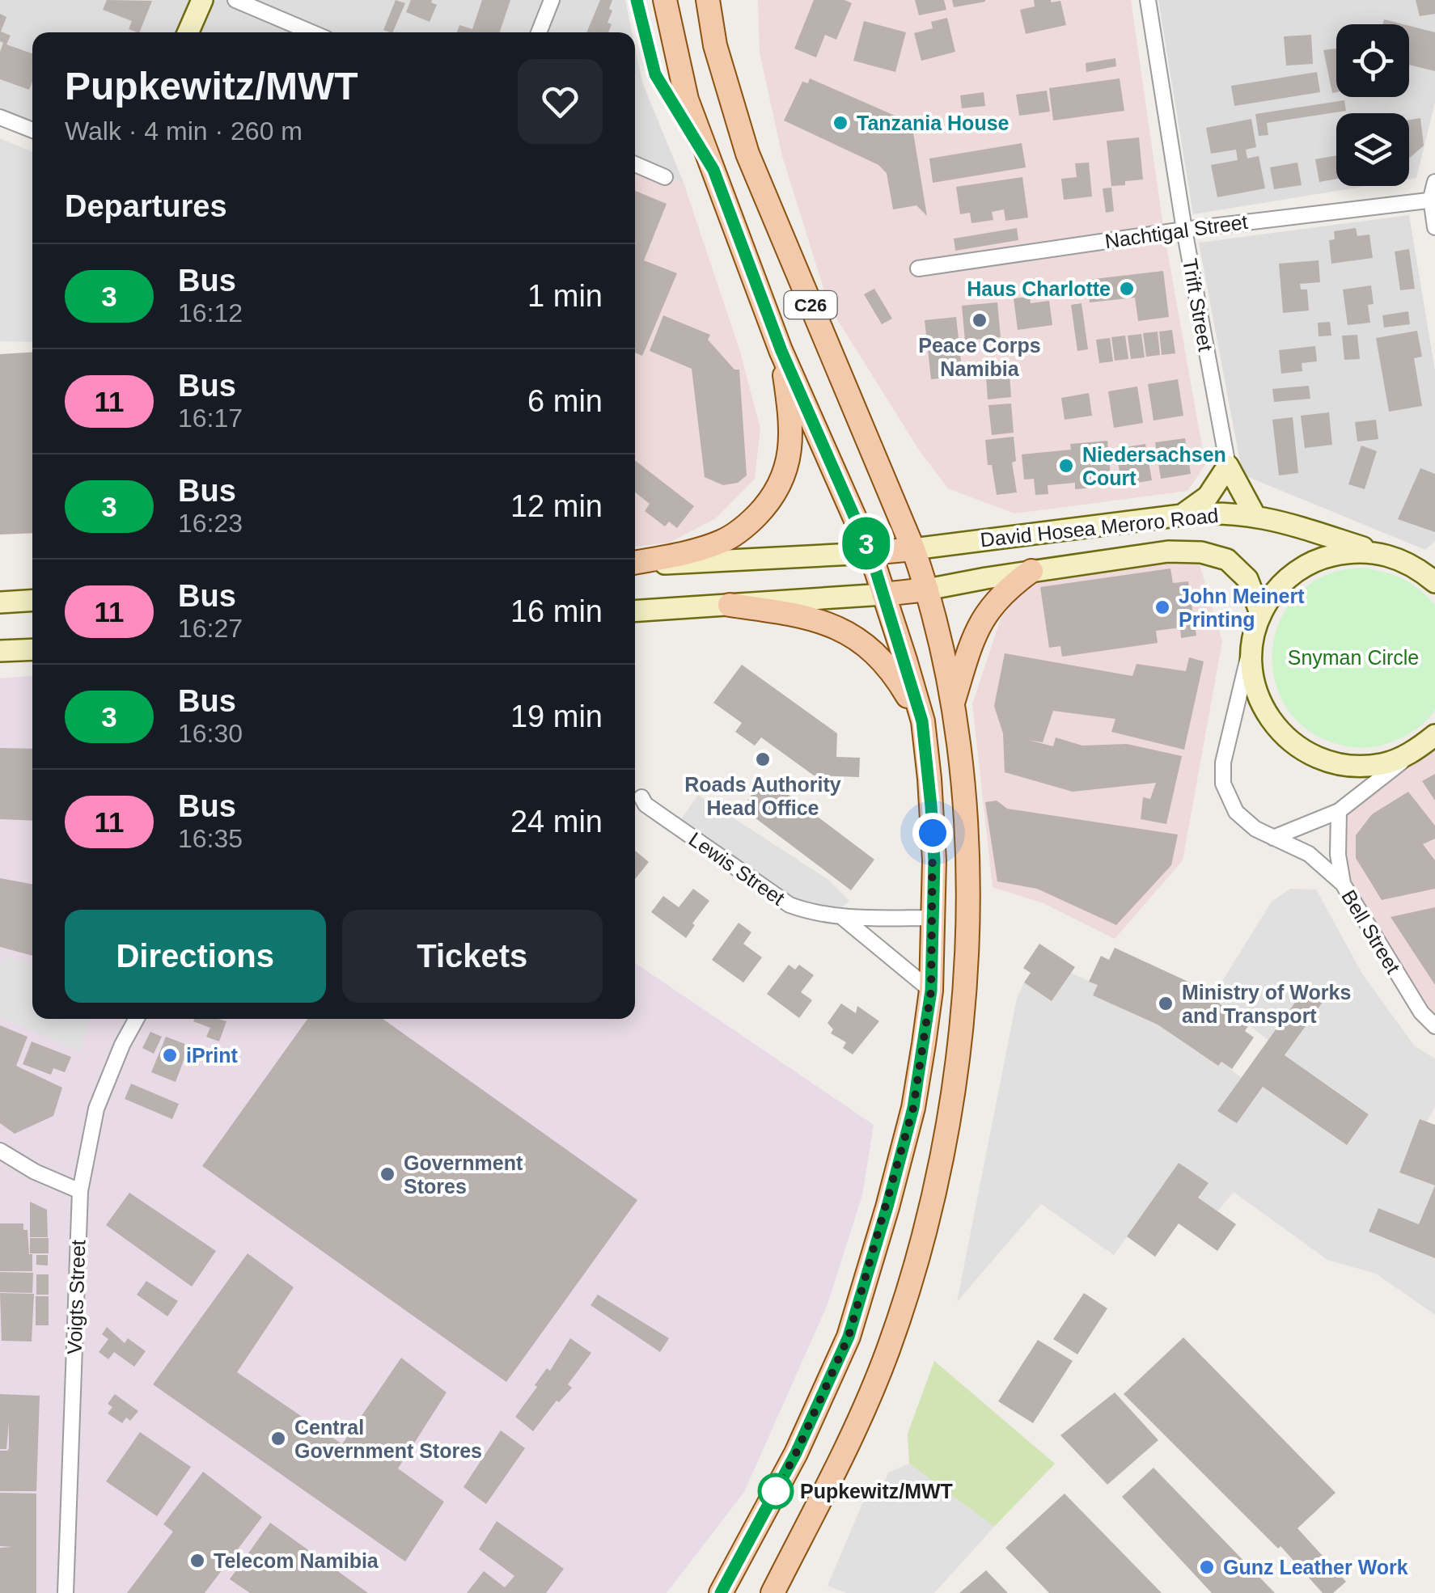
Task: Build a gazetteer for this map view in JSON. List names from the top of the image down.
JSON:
{
  "streets": {
    "main road": ["C26", "David Hosea Meroro Road"],
    "street": [
      "Nachtigal Street",
      "Trift Street",
      "Lewis Street",
      "Bell Street",
      "Voigts Street"
    ]
  },
  "crossings": [
    ["Nachtigal Street", "Trift Street"],
    ["C26", "David Hosea Meroro Road"],
    ["C26", "Lewis Street"]
  ],
  "parks": ["Snyman Circle"],
  "places": [
    "Tanzania House",
    "Haus Charlotte",
    "Peace Corps Namibia",
    "Niedersachsen Court",
    "John Meinert Printing",
    "Roads Authority Head Office",
    "Ministry of Works and Transport",
    "iPrint",
    "Government Stores",
    "Central Government Stores",
    "Pupkewitz/MWT",
    "Telecom Namibia",
    "Gunz Leather Work"
  ],
  "lines": ["bus line 3"],
  "page": {
    "on_map": "3",
    "heading": [
      ["Pupkewitz/MWT", "Walk · 4 min · 260 m"],
      "Departures"
    ],
    "list": [
      {
        "mark": "3",
        "name": "Bus",
        "note": "16:12",
        "value": "1 min"
      },
      {
        "mark": "11",
        "name": "Bus",
        "note": "16:17",
        "value": "6 min"
      },
      {
        "mark": "3",
        "name": "Bus",
        "note": "16:23",
        "value": "12 min"
      },
      {
        "mark": "11",
        "name": "Bus",
        "note": "16:27",
        "value": "16 min"
      },
      {
        "mark": "3",
        "name": "Bus",
        "note": "16:30",
        "value": "19 min"
      },
      {
        "mark": "11",
        "name": "Bus",
        "note": "16:35",
        "value": "24 min"
      }
    ],
    "buttons": ["Directions", "Tickets"]
  }
}
